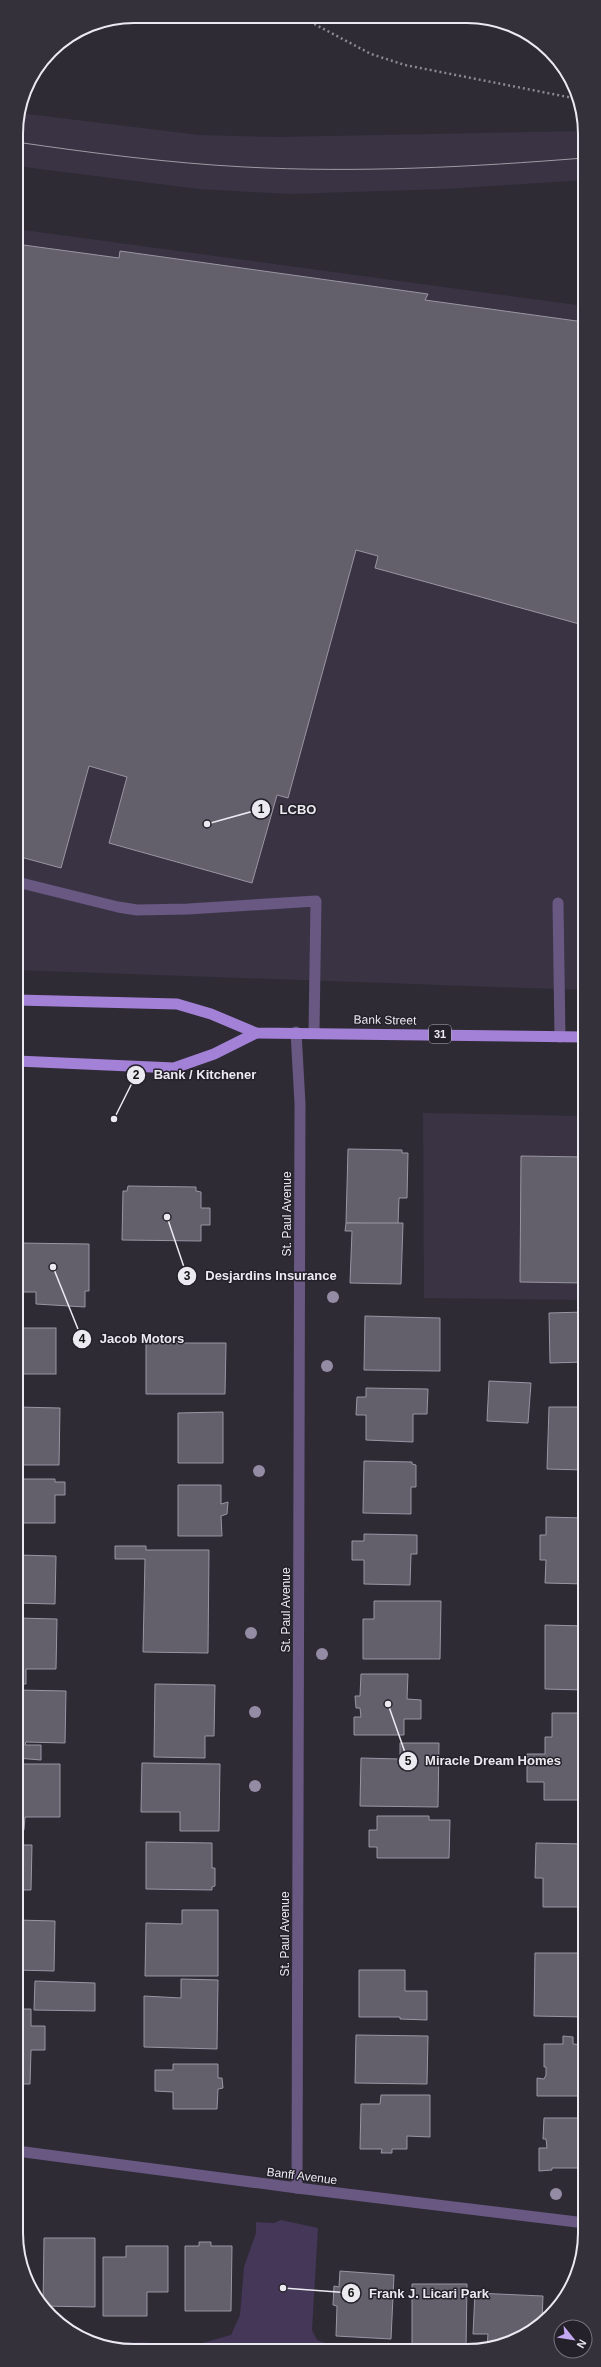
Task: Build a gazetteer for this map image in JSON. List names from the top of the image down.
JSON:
{
  "streets": {
    "main road": ["Bank Street", "31"],
    "street": ["St. Paul Avenue", "Banff Avenue"]
  },
  "crossings": [
    ["Bank Street", "St. Paul Avenue"],
    ["St. Paul Avenue", "Banff Avenue"]
  ],
  "places": [
    "LCBO",
    "Bank / Kitchener",
    "Desjardins Insurance",
    "Jacob Motors",
    "Miracle Dream Homes",
    "Frank J. Licari Park"
  ],
  "north": "bottom right"
}
